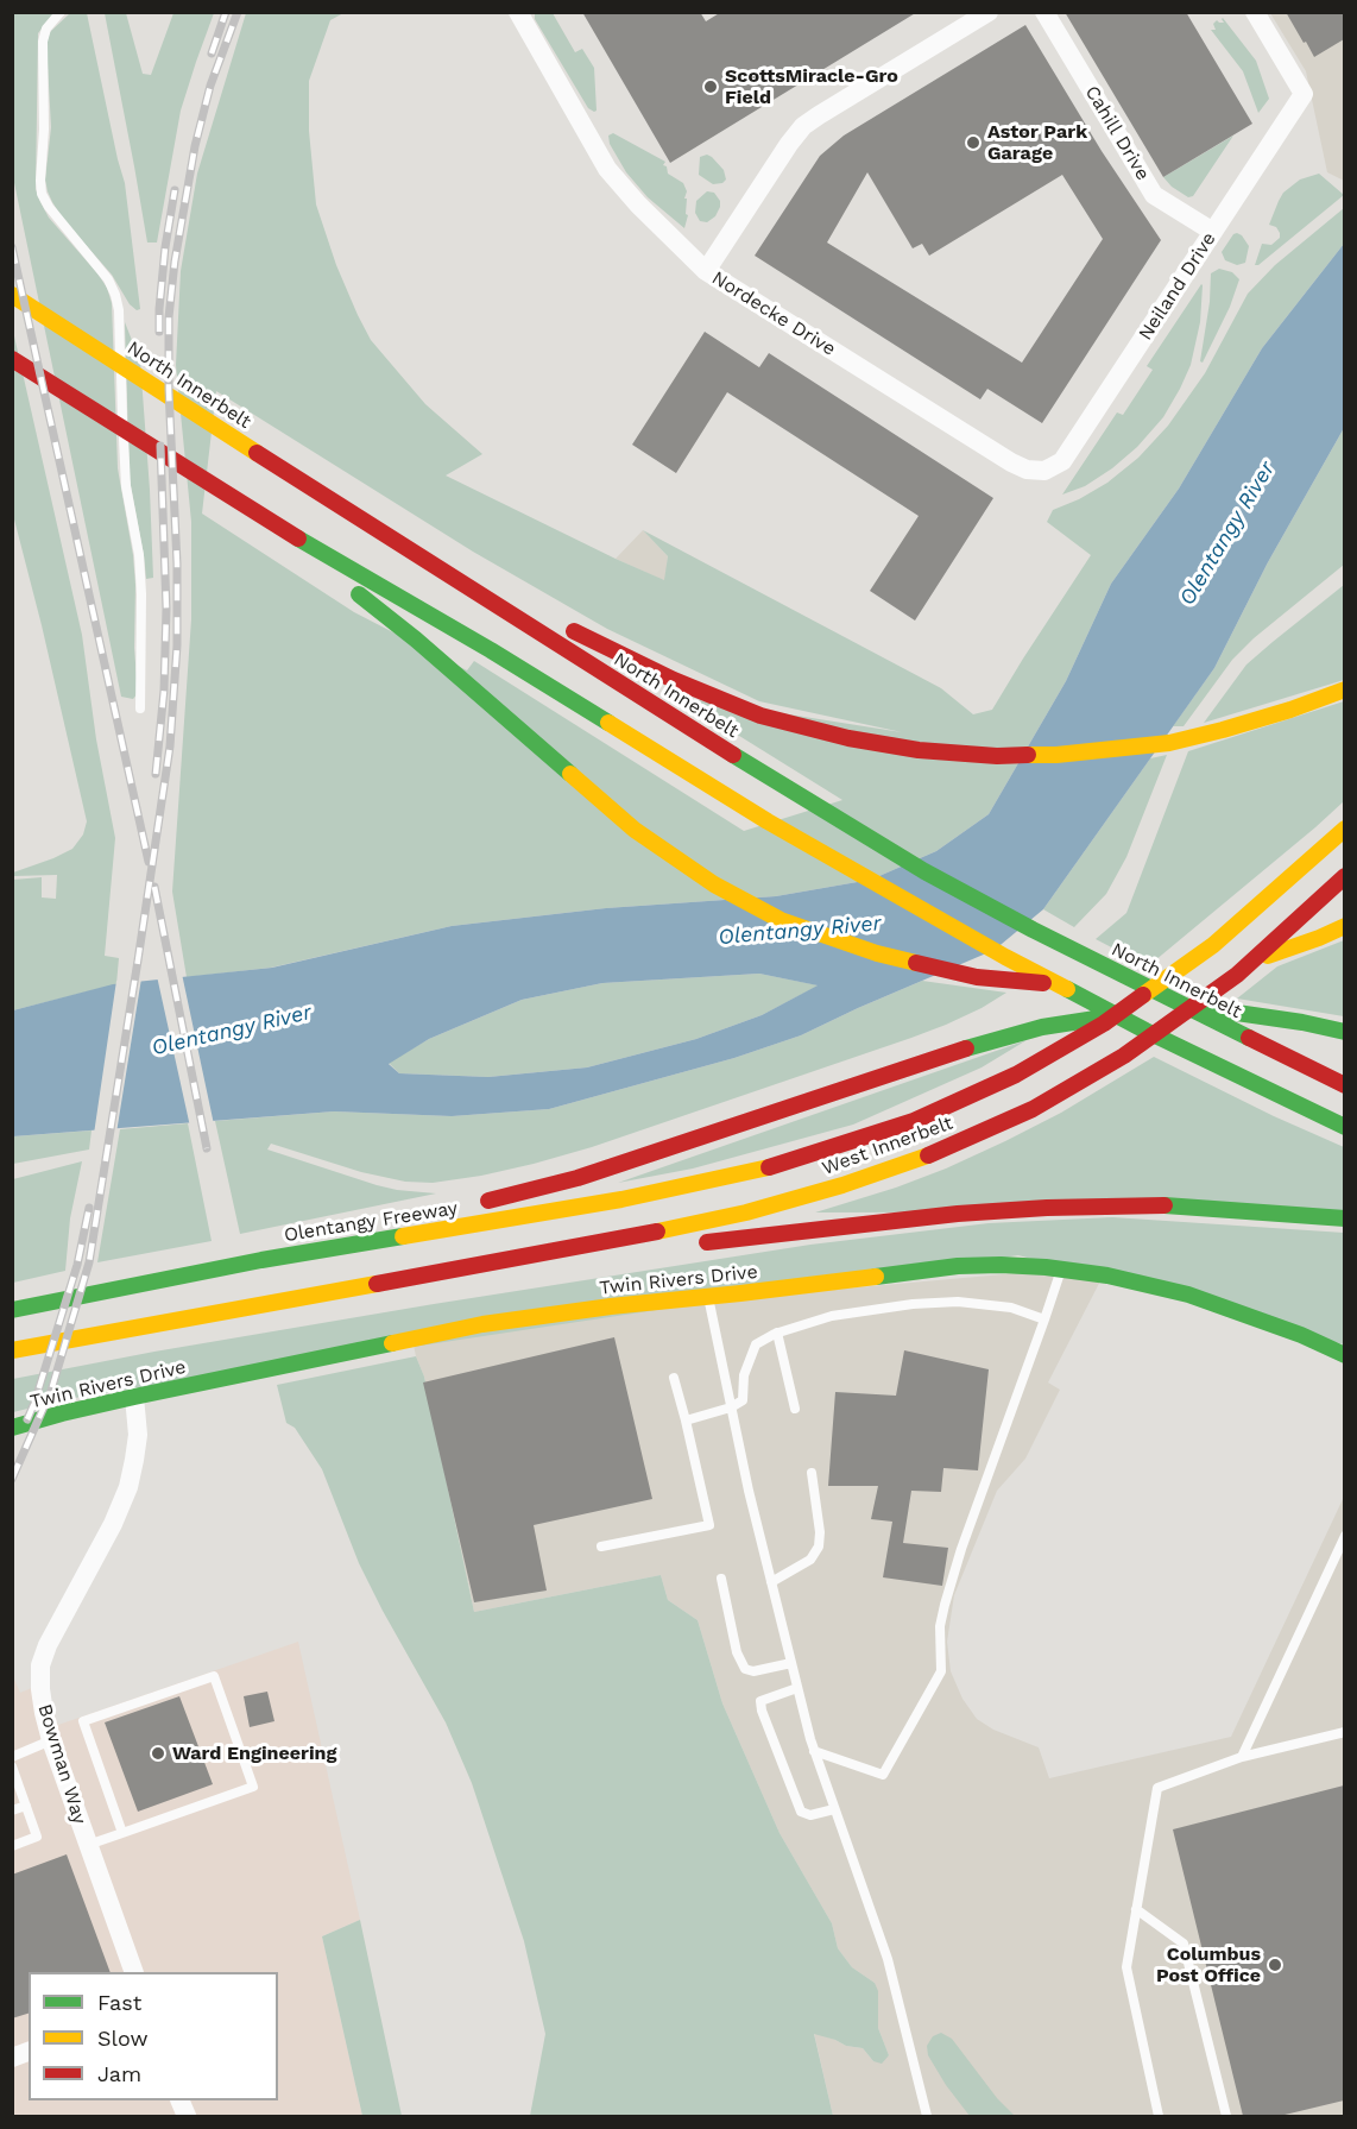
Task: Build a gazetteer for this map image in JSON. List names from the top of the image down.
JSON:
{
  "streets": {
    "main road": [
      "North Innerbelt",
      "West Innerbelt",
      "Olentangy Freeway",
      "Twin Rivers Drive"
    ],
    "street": [
      "Cahill Drive",
      "Neiland Drive",
      "Nordecke Drive",
      "Bowman Way"
    ]
  },
  "crossings": [
    ["Cahill Drive", "Neiland Drive"],
    ["Neiland Drive", "Nordecke Drive"],
    ["West Innerbelt", "Olentangy Freeway"],
    ["Twin Rivers Drive", "Bowman Way"]
  ],
  "water": ["Olentangy River"],
  "places": [
    "ScottsMiracle-Gro Field",
    "Astor Park Garage",
    "Ward Engineering",
    "Columbus Post Office"
  ],
  "legend": ["Fast", "Slow", "Jam"]
}
